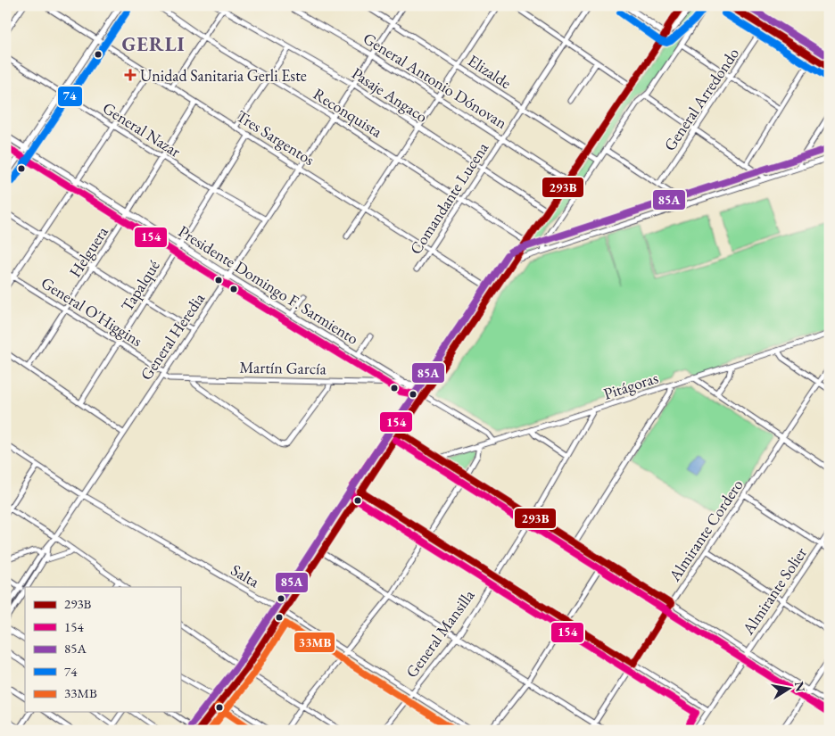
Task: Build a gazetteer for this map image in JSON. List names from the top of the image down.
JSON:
{
  "streets": {
    "street": [
      "Elizalde",
      "General Antonio Dónovan",
      "Pasaje Angaco",
      "General Arredondo",
      "Reconquista",
      "General Nazar",
      "Tres Sargentos",
      "Comandante Lucena",
      "Helguera",
      "Presidente Domingo F. Sarmiento",
      "Tapalqué",
      "General O'Higgins",
      "General Heredia",
      "Martín García",
      "Pitágoras",
      "Almirante Cordero",
      "Salta",
      "Almirante Solier",
      "General Mansilla"
    ]
  },
  "crossings": [
    ["Elizalde", "Comandante Lucena"],
    ["Elizalde", "General Heredia"],
    ["General Antonio Dónovan", "Comandante Lucena"],
    ["General Antonio Dónovan", "General Heredia"],
    ["Pasaje Angaco", "Comandante Lucena"],
    ["Pasaje Angaco", "General Heredia"],
    ["Reconquista", "Comandante Lucena"],
    ["Reconquista", "General Heredia"],
    ["General Nazar", "Helguera"],
    ["General Nazar", "Tapalqué"],
    ["General Nazar", "General Heredia"],
    ["Tres Sargentos", "Comandante Lucena"],
    ["Tres Sargentos", "Helguera"],
    ["Tres Sargentos", "Tapalqué"],
    ["Tres Sargentos", "General Heredia"],
    ["Helguera", "Presidente Domingo F. Sarmiento"],
    ["Helguera", "General O'Higgins"],
    ["Presidente Domingo F. Sarmiento", "Tapalqué"],
    ["Presidente Domingo F. Sarmiento", "General Heredia"],
    ["Presidente Domingo F. Sarmiento", "Martín García"],
    ["Presidente Domingo F. Sarmiento", "Pitágoras"],
    ["Tapalqué", "General O'Higgins"],
    ["General O'Higgins", "General Heredia"],
    ["General O'Higgins", "Martín García"],
    ["General Heredia", "Martín García"],
    ["General Heredia", "Salta"],
    ["Pitágoras", "General Mansilla"],
    ["Salta", "General Mansilla"]
  ],
  "districts": ["GERLI"],
  "places": {
    "health": ["Unidad Sanitaria Gerli Este"]
  },
  "lines": [
    "transit line 293B",
    "transit line 85A",
    "transit line 74",
    "transit line 154",
    "transit line 33MB"
  ],
  "legend": [
    "293B",
    "154",
    "85A",
    "74",
    "33MB"
  ],
  "north": "right"
}
